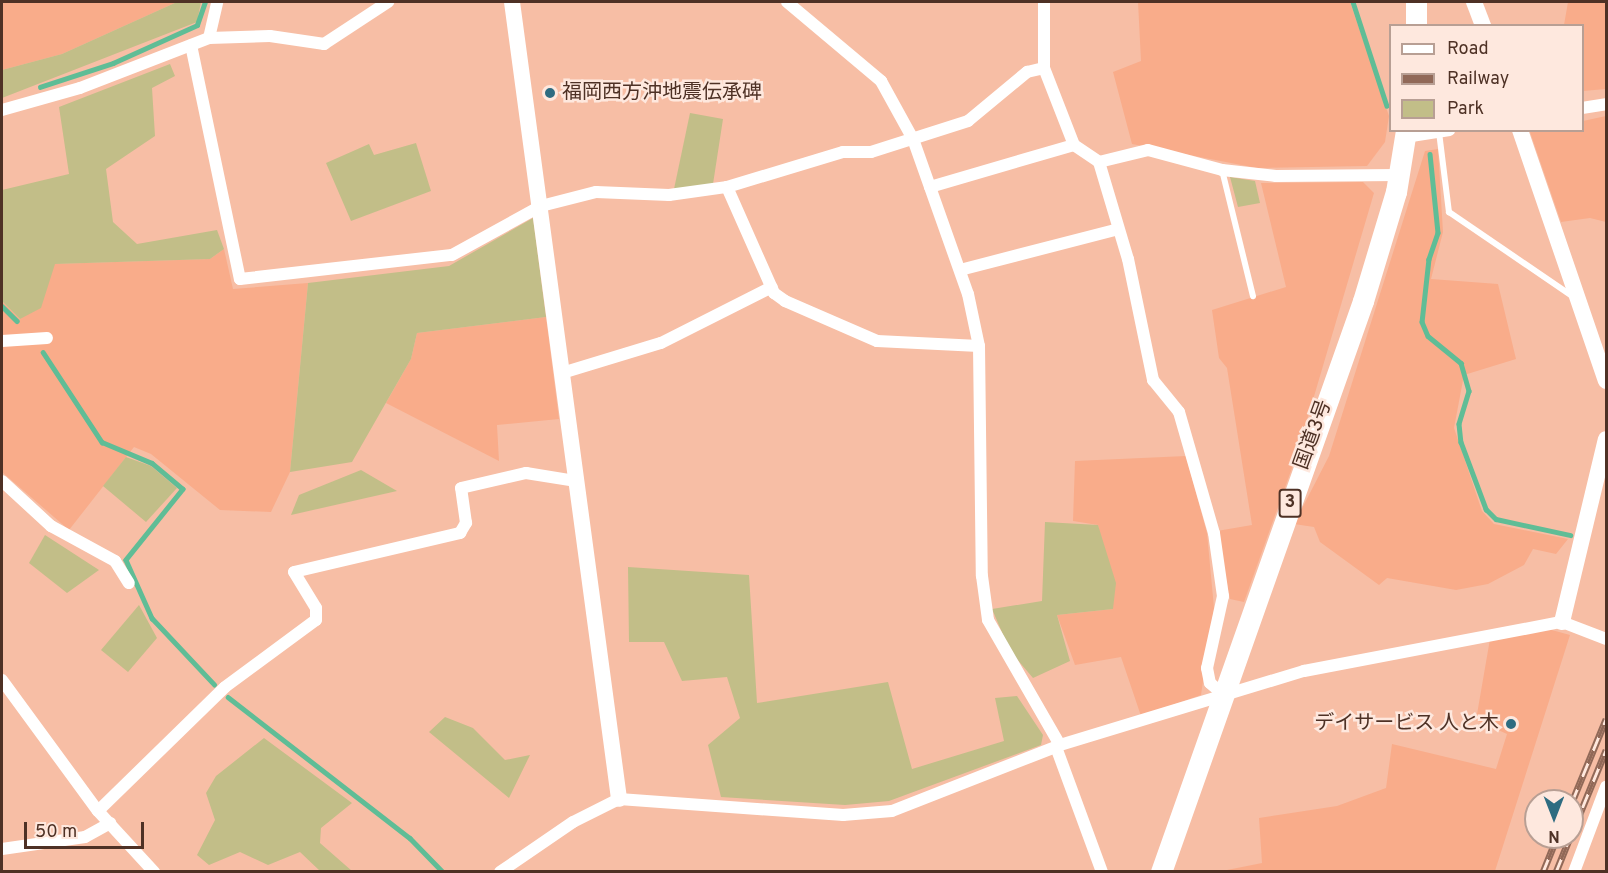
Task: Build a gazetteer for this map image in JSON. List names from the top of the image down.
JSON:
{
  "streets": {
    "highway": ["国道3号", "3"]
  },
  "places": ["福岡西方沖地震伝承碑", "デイサービス 人と木"],
  "legend": ["Road", "Railway", "Park"],
  "scale_bar": "50 m",
  "north": "bottom"
}
